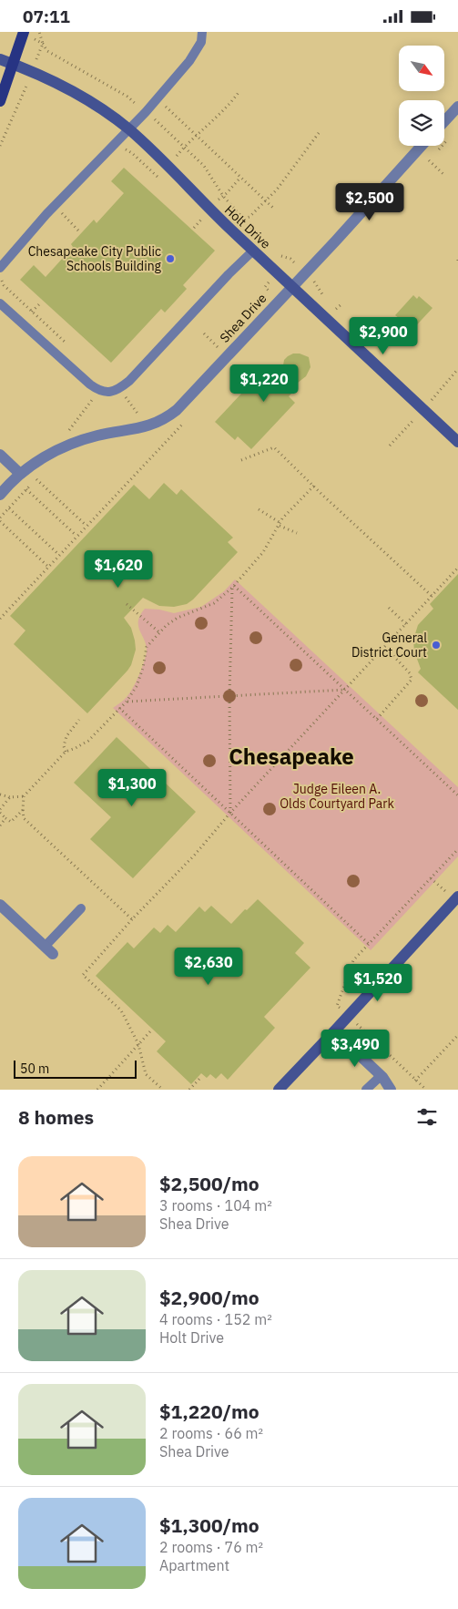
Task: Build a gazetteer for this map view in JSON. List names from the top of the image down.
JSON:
{
  "streets": {
    "street": ["Holt Drive", "Shea Drive"]
  },
  "crossings": [
    ["Holt Drive", "Shea Drive"]
  ],
  "districts": ["Chesapeake"],
  "parks": ["Judge Eileen A. Olds Courtyard Park"],
  "places": ["Chesapeake City Public Schools Building", "General District Court"],
  "scale_bar": "50 m",
  "north": "bottom right",
  "page": {
    "status": "07:11",
    "price": [
      "$2,500",
      "$2,900",
      "$1,220",
      "$1,620",
      "$1,300",
      "$2,630",
      "$1,520",
      "$3,490"
    ],
    "scale": "50 m",
    "heading": "8 homes",
    "list": [
      {
        "name": "$2,500/mo",
        "note": "3 rooms · 104 m² · Shea Drive"
      },
      {
        "name": "$2,900/mo",
        "note": "4 rooms · 152 m² · Holt Drive"
      },
      {
        "name": "$1,220/mo",
        "note": "2 rooms · 66 m² · Shea Drive"
      },
      {
        "name": "$1,300/mo",
        "note": "2 rooms · 76 m² · Apartment"
      }
    ]
  }
}
